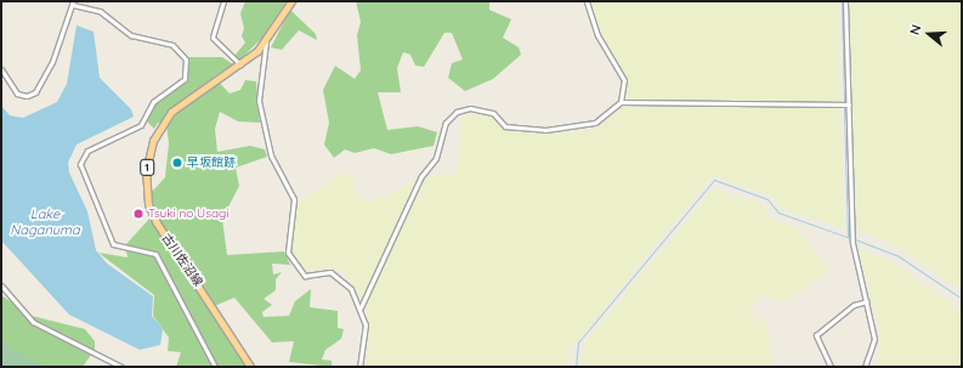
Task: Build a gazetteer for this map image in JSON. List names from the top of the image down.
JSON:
{
  "streets": {
    "main road": ["1", "古川佐沼線"]
  },
  "water": ["Lake Naganuma"],
  "places": ["早坂館跡", "Tsuki no Usagi"],
  "north": "left"
}
